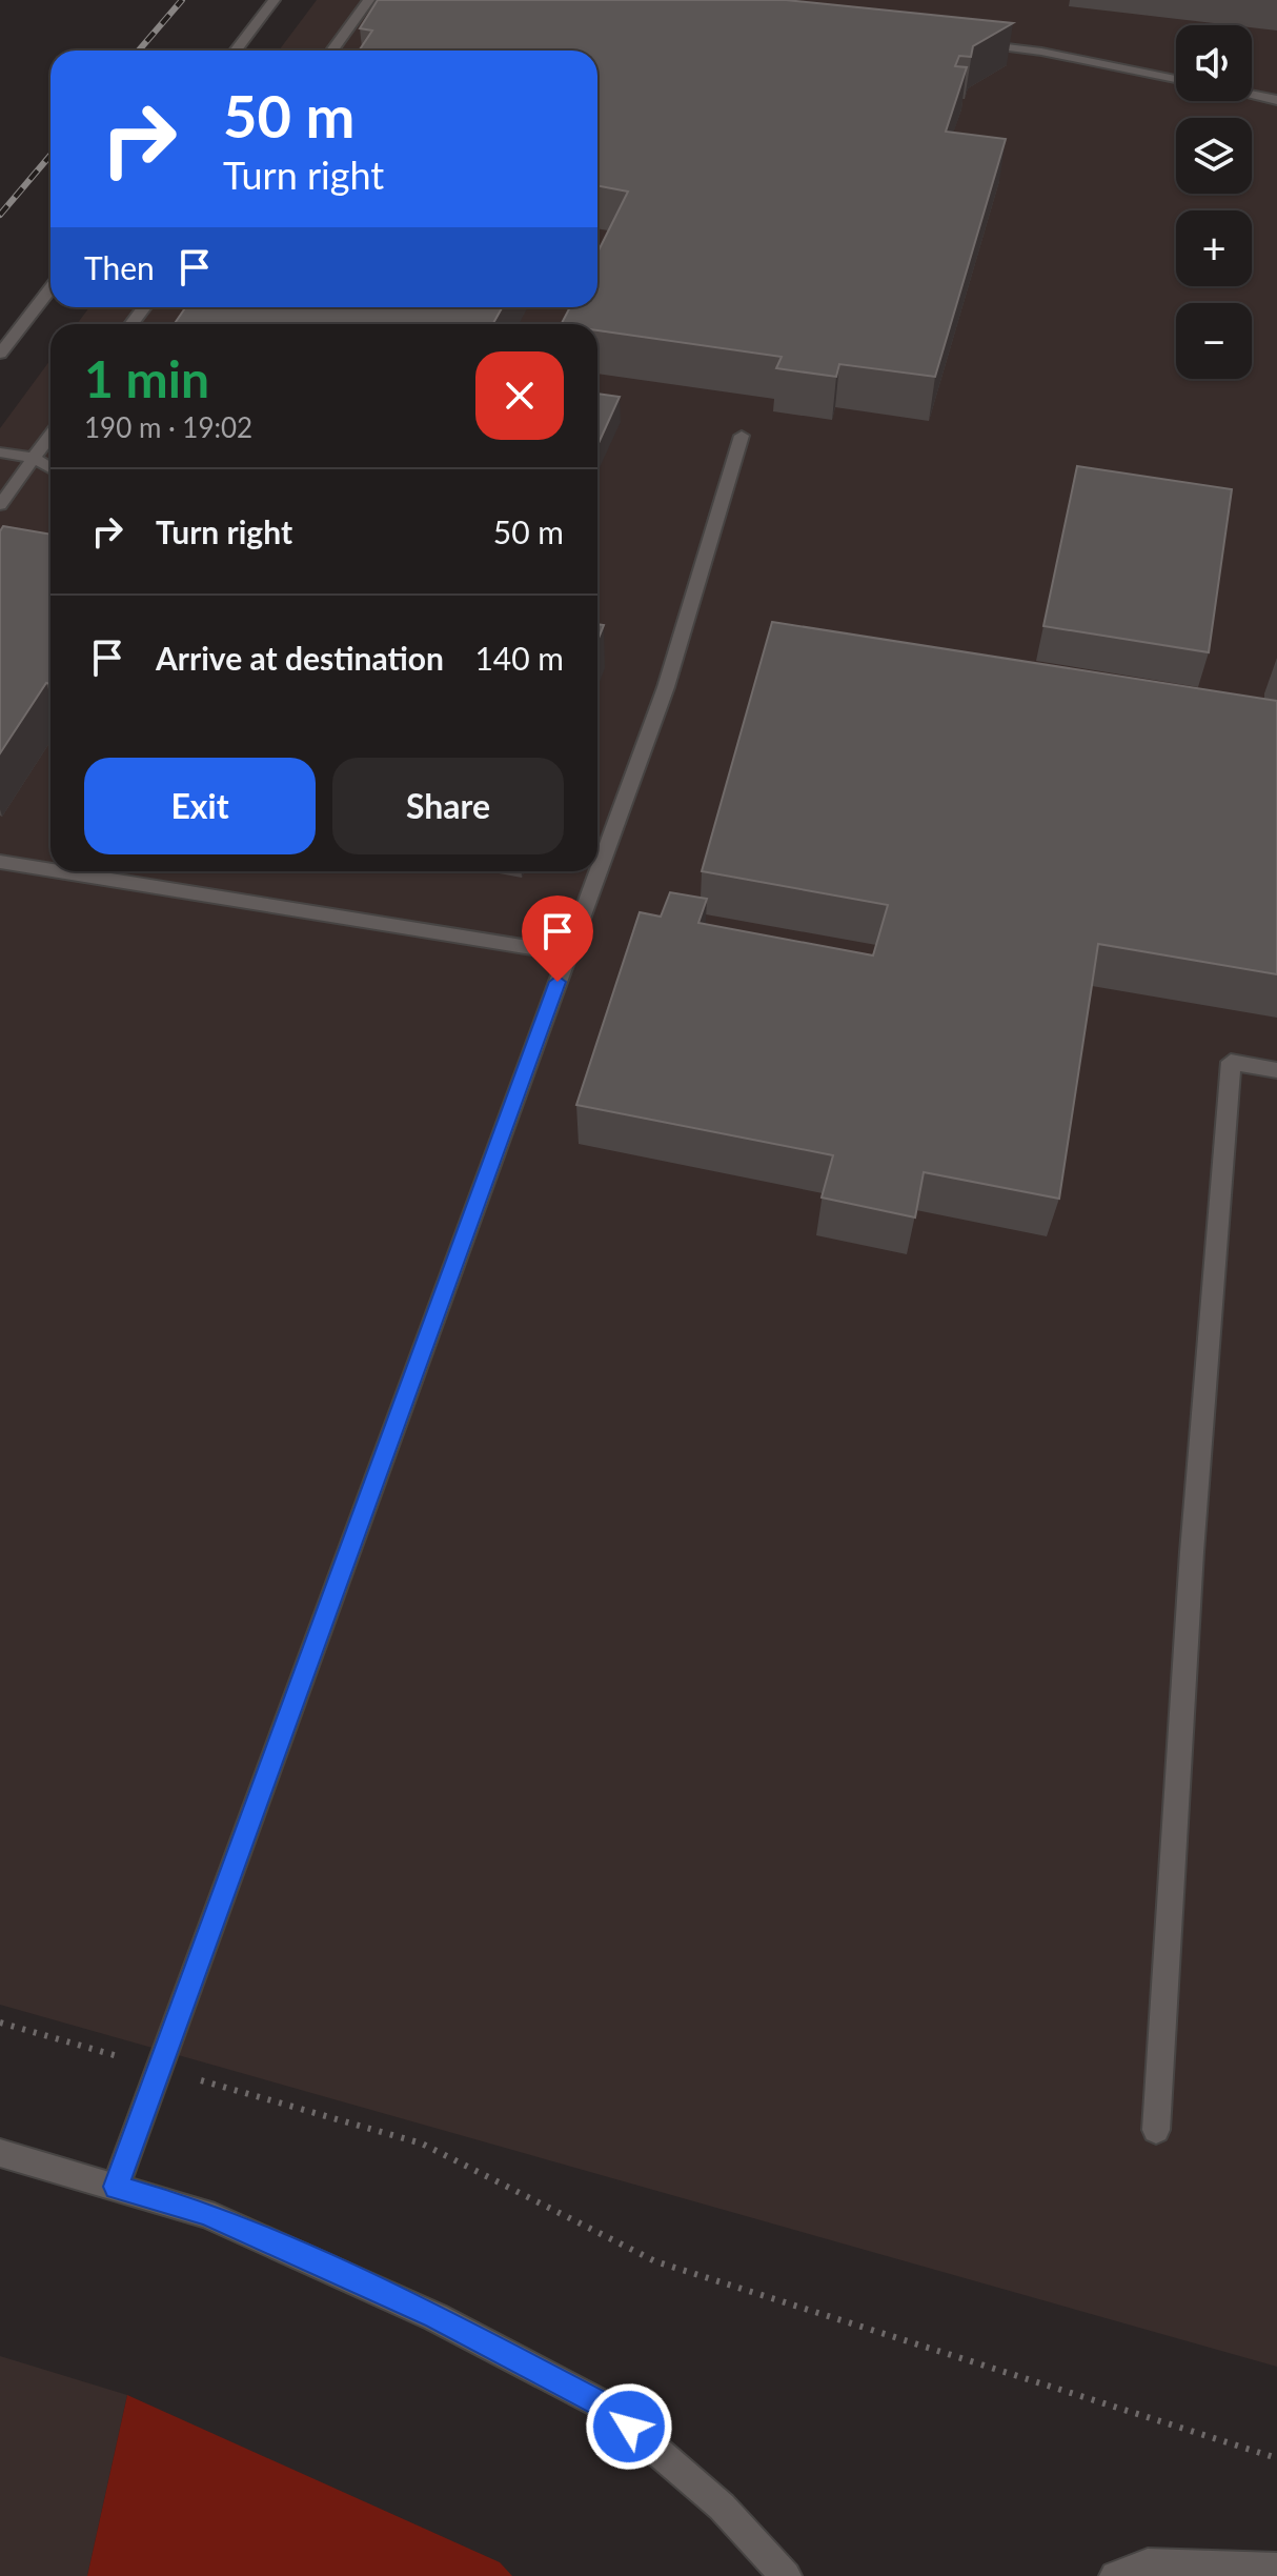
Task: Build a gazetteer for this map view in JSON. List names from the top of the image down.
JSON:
{
  "page": {
    "map_buttons": ["+", "−"],
    "turn": ["50 m", "Turn right"],
    "then": "Then",
    "heading": ["1 min", "190 m · 19:02"],
    "list": [
      {
        "name": "Turn right",
        "value": "50 m"
      },
      {
        "name": "Arrive at destination",
        "value": "140 m"
      }
    ],
    "buttons": ["Exit", "Share"]
  }
}
